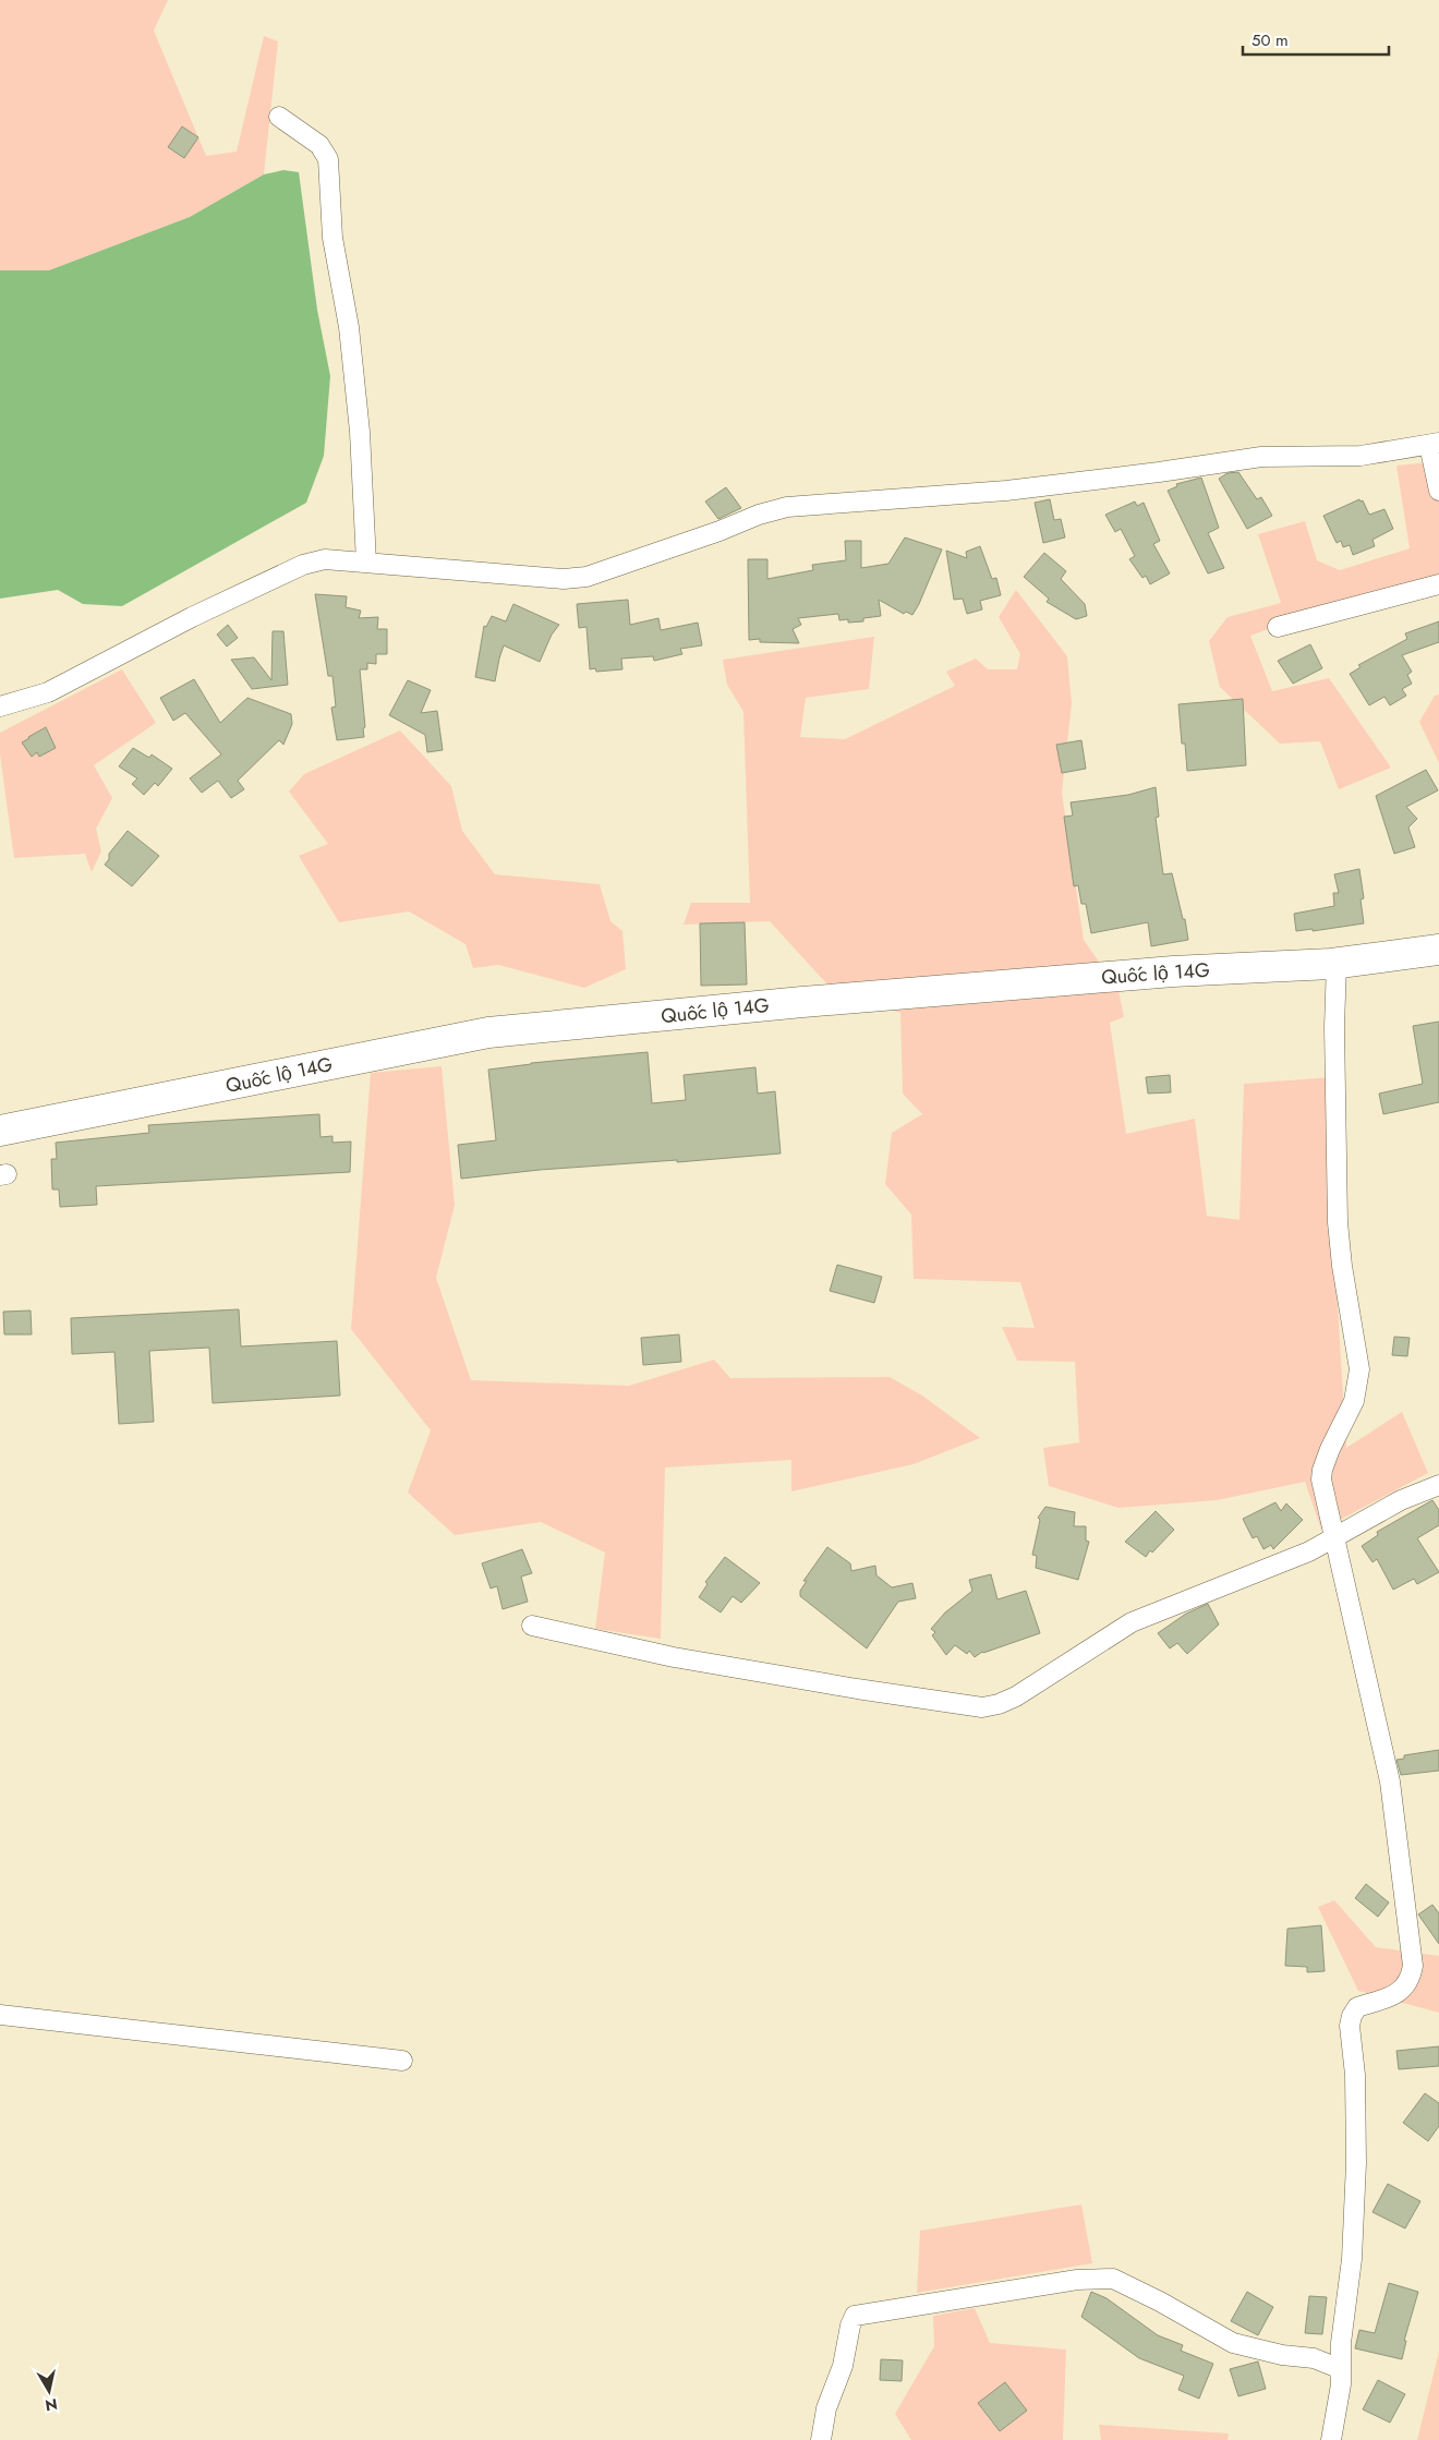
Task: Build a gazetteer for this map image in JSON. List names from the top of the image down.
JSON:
{
  "streets": {
    "main road": ["Quốc lộ 14G"]
  },
  "scale_bar": "50 m",
  "north": "bottom"
}
